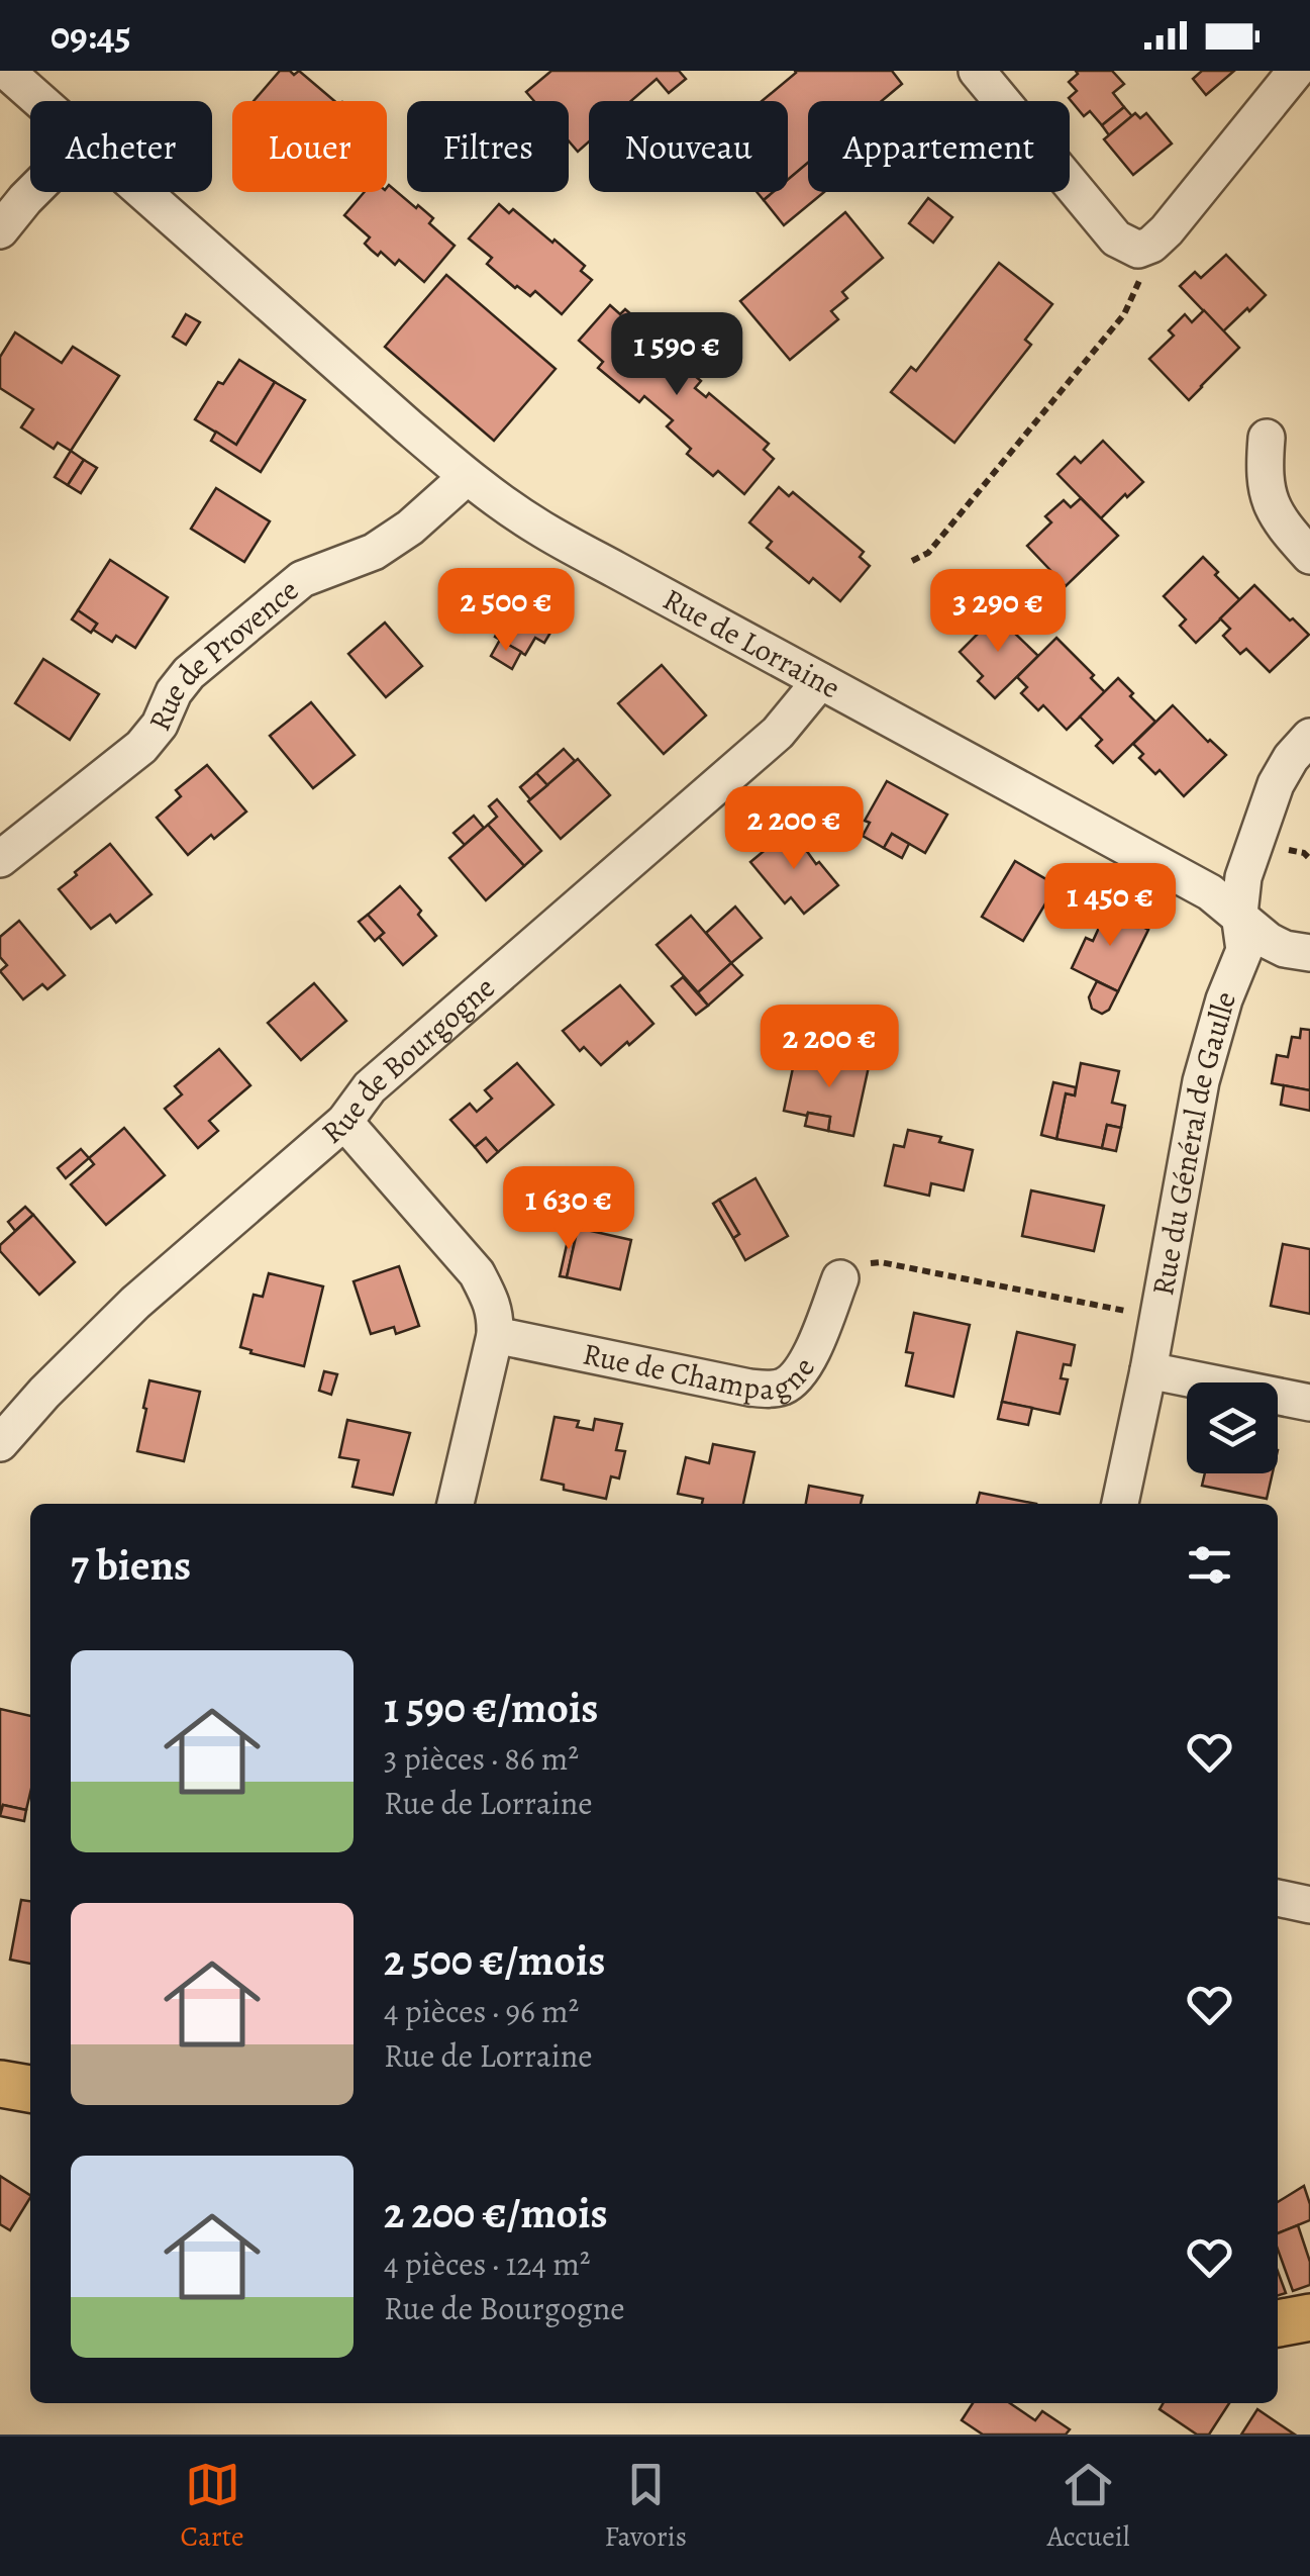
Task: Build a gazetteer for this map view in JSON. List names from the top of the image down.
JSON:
{
  "streets": {
    "street": [
      "Rue de Lorraine",
      "Rue de Provence",
      "Rue de Bourgogne",
      "Rue du Général de Gaulle",
      "Rue de Champagne"
    ]
  },
  "crossings": [
    ["Rue de Lorraine", "Rue de Provence"],
    ["Rue de Lorraine", "Rue de Bourgogne"],
    ["Rue de Lorraine", "Rue du Général de Gaulle"]
  ],
  "page": {
    "status": "09:45",
    "chip": [
      "Acheter",
      "Louer",
      "Filtres",
      "Nouveau",
      "Appartement"
    ],
    "price": [
      "1 590 €",
      "2 500 €",
      "3 290 €",
      "2 200 €",
      "1 450 €",
      "2 200 €",
      "1 630 €"
    ],
    "heading": "7 biens",
    "list": [
      {
        "name": "1 590 €/mois",
        "note": "3 pièces · 86 m² · Rue de Lorraine"
      },
      {
        "name": "2 500 €/mois",
        "note": "4 pièces · 96 m² · Rue de Lorraine"
      },
      {
        "name": "2 200 €/mois",
        "note": "4 pièces · 124 m² · Rue de Bourgogne"
      }
    ],
    "tabs": ["Carte", "Favoris", "Accueil"]
  }
}
